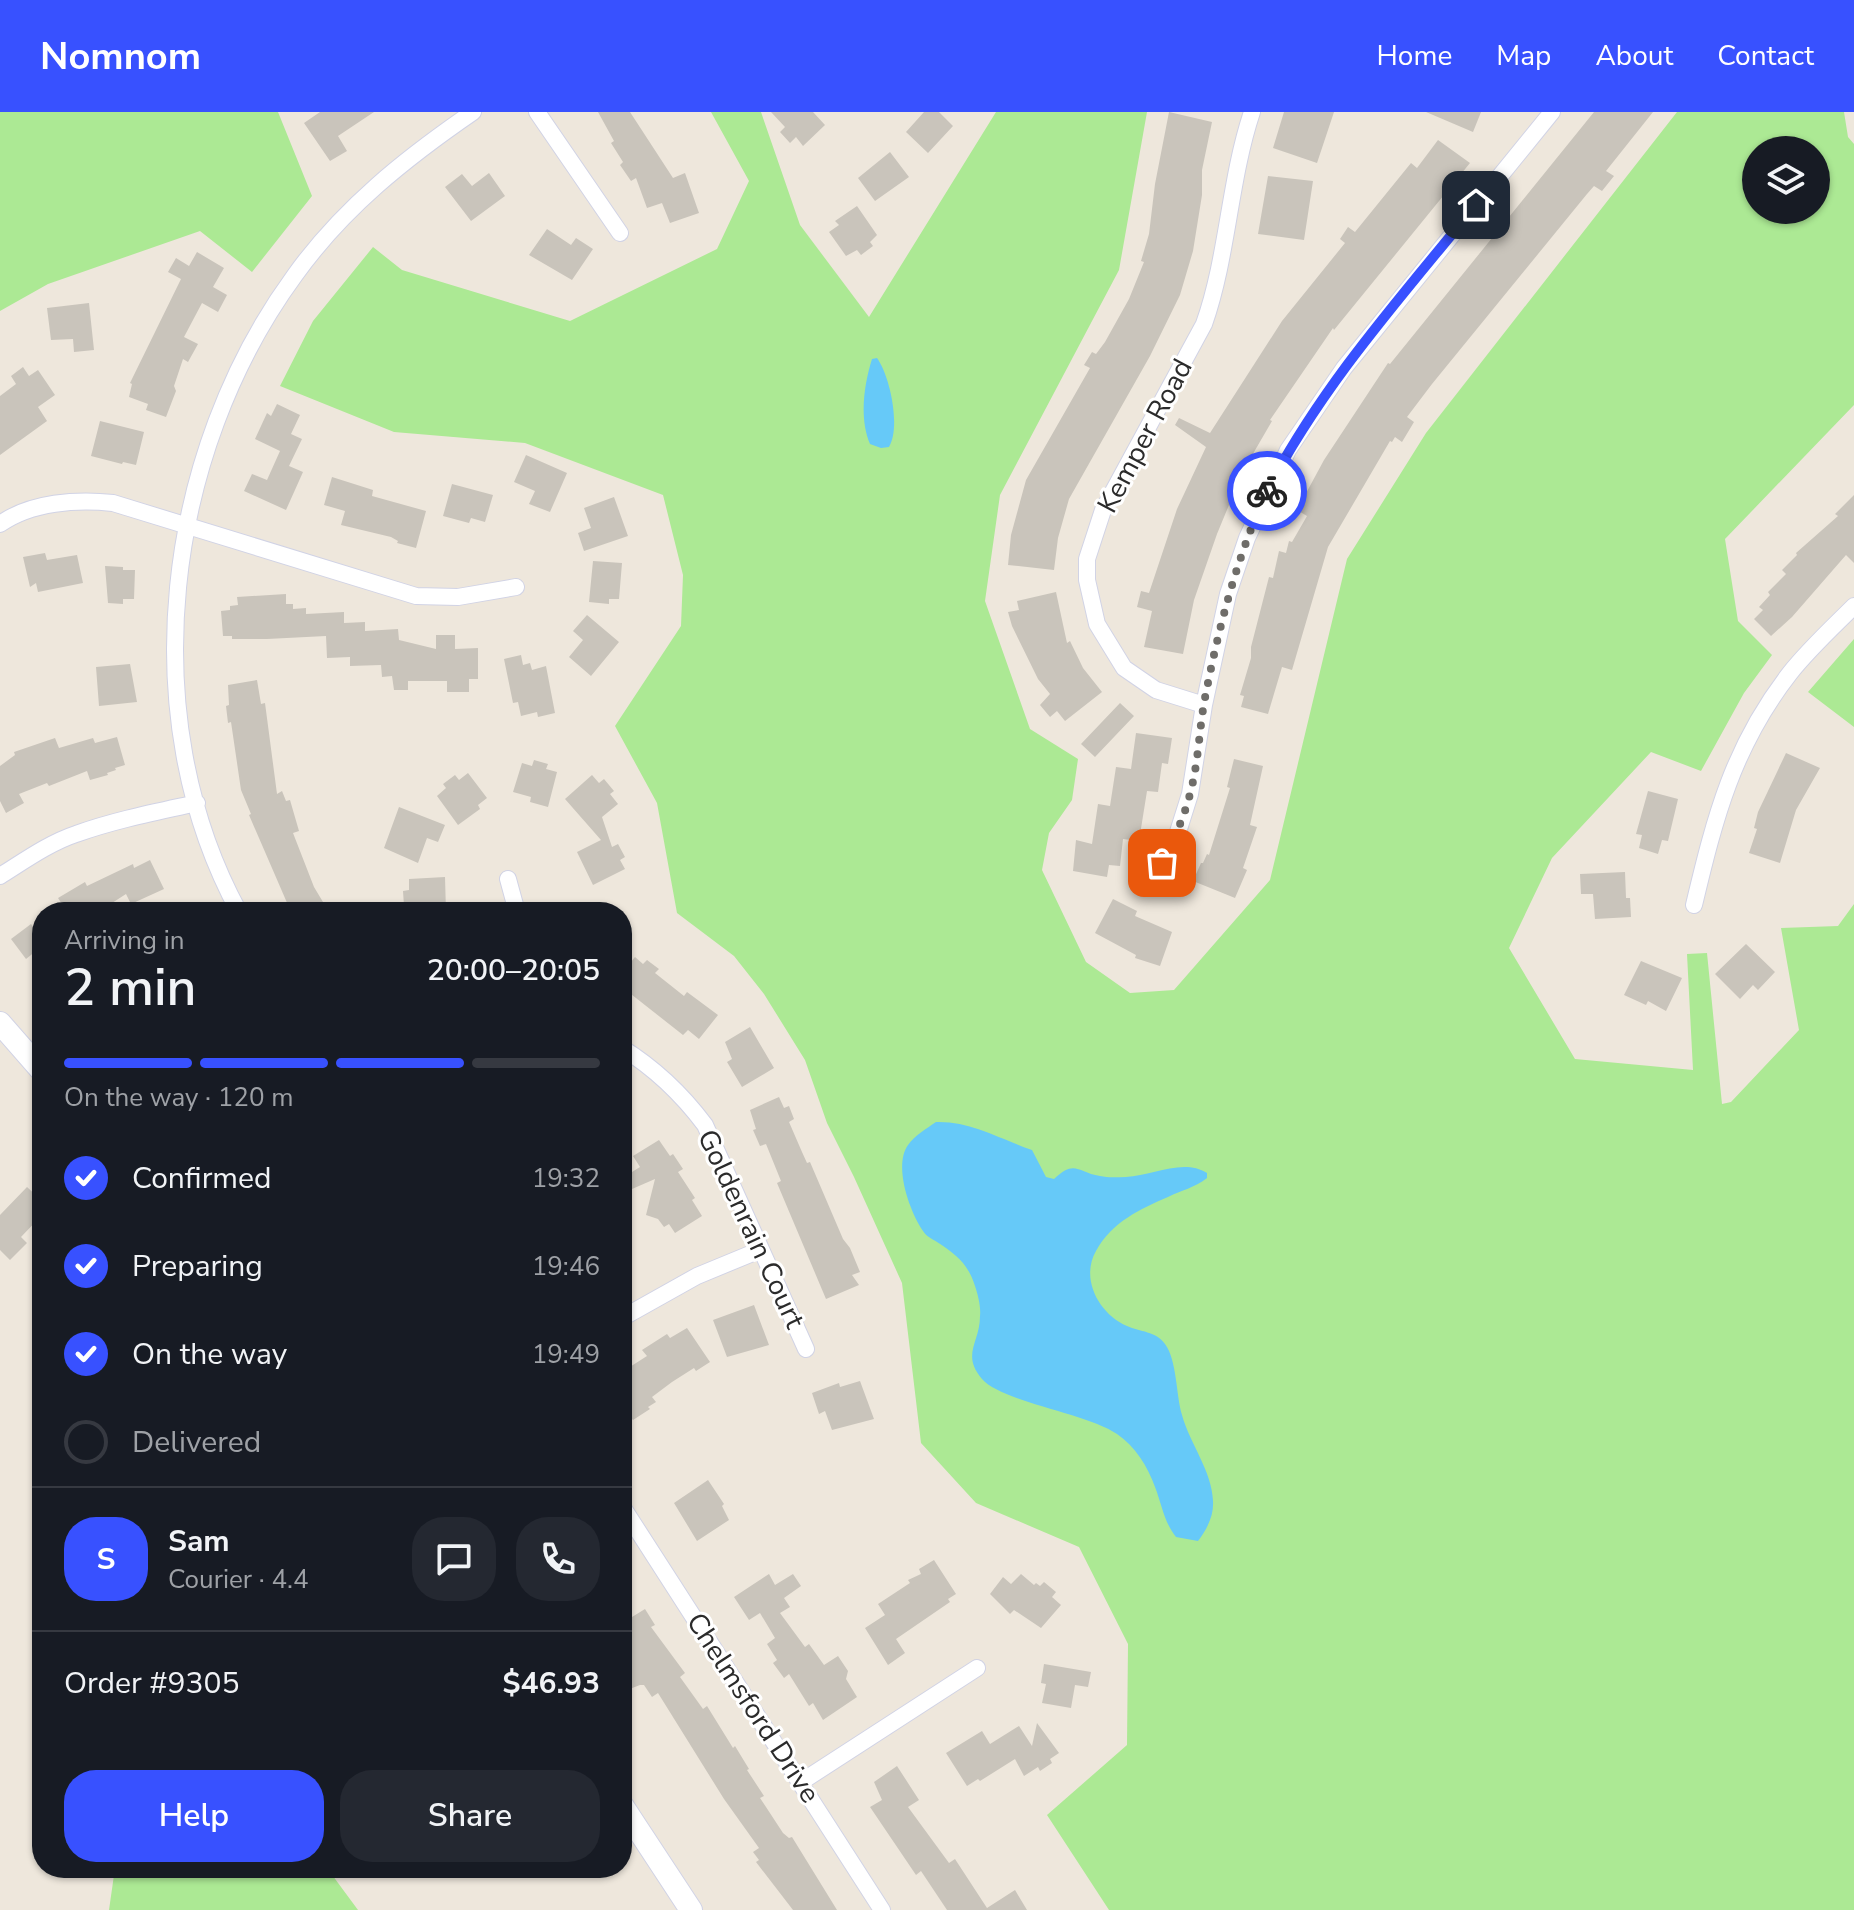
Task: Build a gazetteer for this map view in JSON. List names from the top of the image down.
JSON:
{
  "streets": {
    "street": ["Kemper Road", "Goldenrain Court", "Chelmsford Drive"]
  },
  "page": {
    "header": "Nomnom",
    "nav": [
      "Home",
      "Map",
      "About",
      "Contact"
    ],
    "heading": ["2 min", "Arriving in", "20:00–20:05"],
    "panel": [
      "Sam",
      "Courier · 4.4",
      "Order #9305",
      "$46.93"
    ],
    "bar": "On the way · 120 m",
    "list": [
      ["Confirmed", "19:32"],
      ["Preparing", "19:46"],
      ["On the way", "19:49"],
      "Delivered"
    ],
    "round": "S",
    "buttons": ["Help", "Share"]
  }
}
